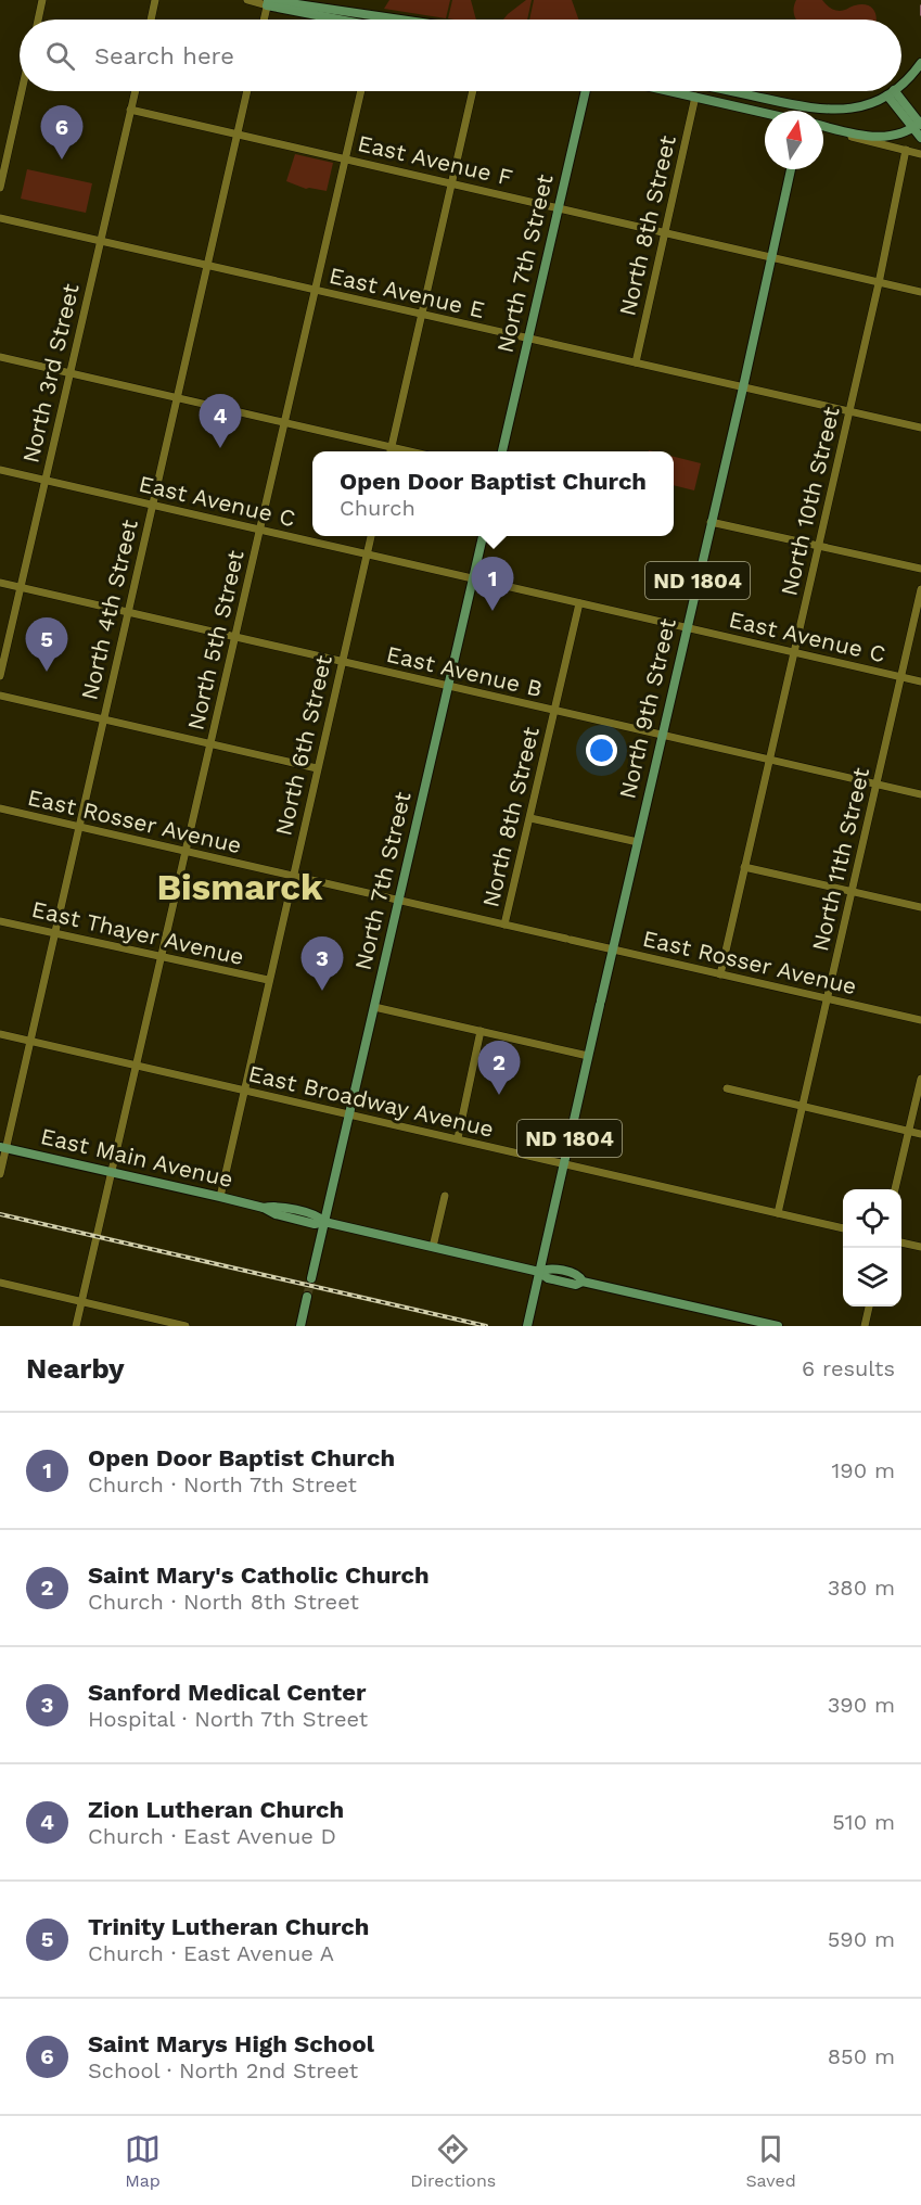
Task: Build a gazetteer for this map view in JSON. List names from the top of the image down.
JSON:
{
  "streets": {
    "main road": [
      "North 7th Street",
      "ND 1804",
      "North 9th Street",
      "East Main Avenue"
    ],
    "street": [
      "East Avenue F",
      "North 8th Street",
      "East Avenue E",
      "North 3rd Street",
      "East Avenue C",
      "North 10th Street",
      "North 4th Street",
      "North 5th Street",
      "East Avenue B",
      "North 6th Street",
      "East Rosser Avenue",
      "North 11th Street",
      "East Thayer Avenue",
      "East Broadway Avenue"
    ]
  },
  "crossings": [
    ["East Avenue F", "North 8th Street"],
    ["East Avenue F", "North 7th Street"],
    ["East Avenue F", "North 3rd Street"],
    ["East Avenue F", "North 10th Street"],
    ["East Avenue F", "North 4th Street"],
    ["East Avenue F", "North 5th Street"],
    ["East Avenue F", "North 9th Street"],
    ["North 8th Street", "East Avenue E"],
    ["North 8th Street", "East Avenue C"],
    ["North 8th Street", "East Avenue B"],
    ["North 8th Street", "East Rosser Avenue"],
    ["North 7th Street", "East Avenue E"],
    ["North 7th Street", "East Avenue C"],
    ["North 7th Street", "East Avenue B"],
    ["North 7th Street", "East Rosser Avenue"],
    ["North 7th Street", "East Broadway Avenue"],
    ["North 7th Street", "East Main Avenue"],
    ["East Avenue E", "North 3rd Street"],
    ["East Avenue E", "North 10th Street"],
    ["East Avenue E", "North 4th Street"],
    ["East Avenue E", "North 5th Street"],
    ["East Avenue E", "North 9th Street"],
    ["North 3rd Street", "East Avenue C"],
    ["North 3rd Street", "East Avenue B"],
    ["East Avenue C", "North 10th Street"],
    ["East Avenue C", "North 4th Street"],
    ["East Avenue C", "North 5th Street"],
    ["East Avenue C", "North 9th Street"],
    ["East Avenue C", "North 6th Street"],
    ["East Avenue C", "North 11th Street"],
    ["North 10th Street", "East Avenue B"],
    ["North 10th Street", "East Rosser Avenue"],
    ["ND 1804", "North 9th Street"],
    ["ND 1804", "East Main Avenue"],
    ["North 4th Street", "East Avenue B"],
    ["North 4th Street", "East Rosser Avenue"],
    ["North 4th Street", "East Thayer Avenue"],
    ["North 4th Street", "East Broadway Avenue"],
    ["North 4th Street", "East Main Avenue"],
    ["North 5th Street", "East Avenue B"],
    ["North 5th Street", "East Rosser Avenue"],
    ["North 5th Street", "East Thayer Avenue"],
    ["North 5th Street", "East Broadway Avenue"],
    ["North 5th Street", "East Main Avenue"],
    ["East Avenue B", "North 9th Street"],
    ["East Avenue B", "North 6th Street"],
    ["East Avenue B", "North 11th Street"],
    ["North 9th Street", "East Rosser Avenue"],
    ["North 9th Street", "East Broadway Avenue"],
    ["North 9th Street", "East Main Avenue"],
    ["North 6th Street", "East Rosser Avenue"],
    ["North 6th Street", "East Thayer Avenue"],
    ["North 6th Street", "East Broadway Avenue"],
    ["North 6th Street", "East Main Avenue"],
    ["East Rosser Avenue", "North 11th Street"],
    ["North 11th Street", "East Broadway Avenue"]
  ],
  "districts": ["Bismarck"],
  "north": "top",
  "page": {
    "search": "Search here",
    "pins": [
      "6",
      "4",
      "1",
      "5",
      "3",
      "2"
    ],
    "popup": ["Open Door Baptist Church", "Church"],
    "heading": ["Nearby", "6 results"],
    "list": [
      {
        "mark": "1",
        "name": "Open Door Baptist Church",
        "note": "Church · North 7th Street",
        "value": "190 m"
      },
      {
        "mark": "2",
        "name": "Saint Mary's Catholic Church",
        "note": "Church · North 8th Street",
        "value": "380 m"
      },
      {
        "mark": "3",
        "name": "Sanford Medical Center",
        "note": "Hospital · North 7th Street",
        "value": "390 m"
      },
      {
        "mark": "4",
        "name": "Zion Lutheran Church",
        "note": "Church · East Avenue D",
        "value": "510 m"
      },
      {
        "mark": "5",
        "name": "Trinity Lutheran Church",
        "note": "Church · East Avenue A",
        "value": "590 m"
      },
      {
        "mark": "6",
        "name": "Saint Marys High School",
        "note": "School · North 2nd Street",
        "value": "850 m"
      }
    ],
    "nav": ["Map", "Directions", "Saved"]
  }
}
